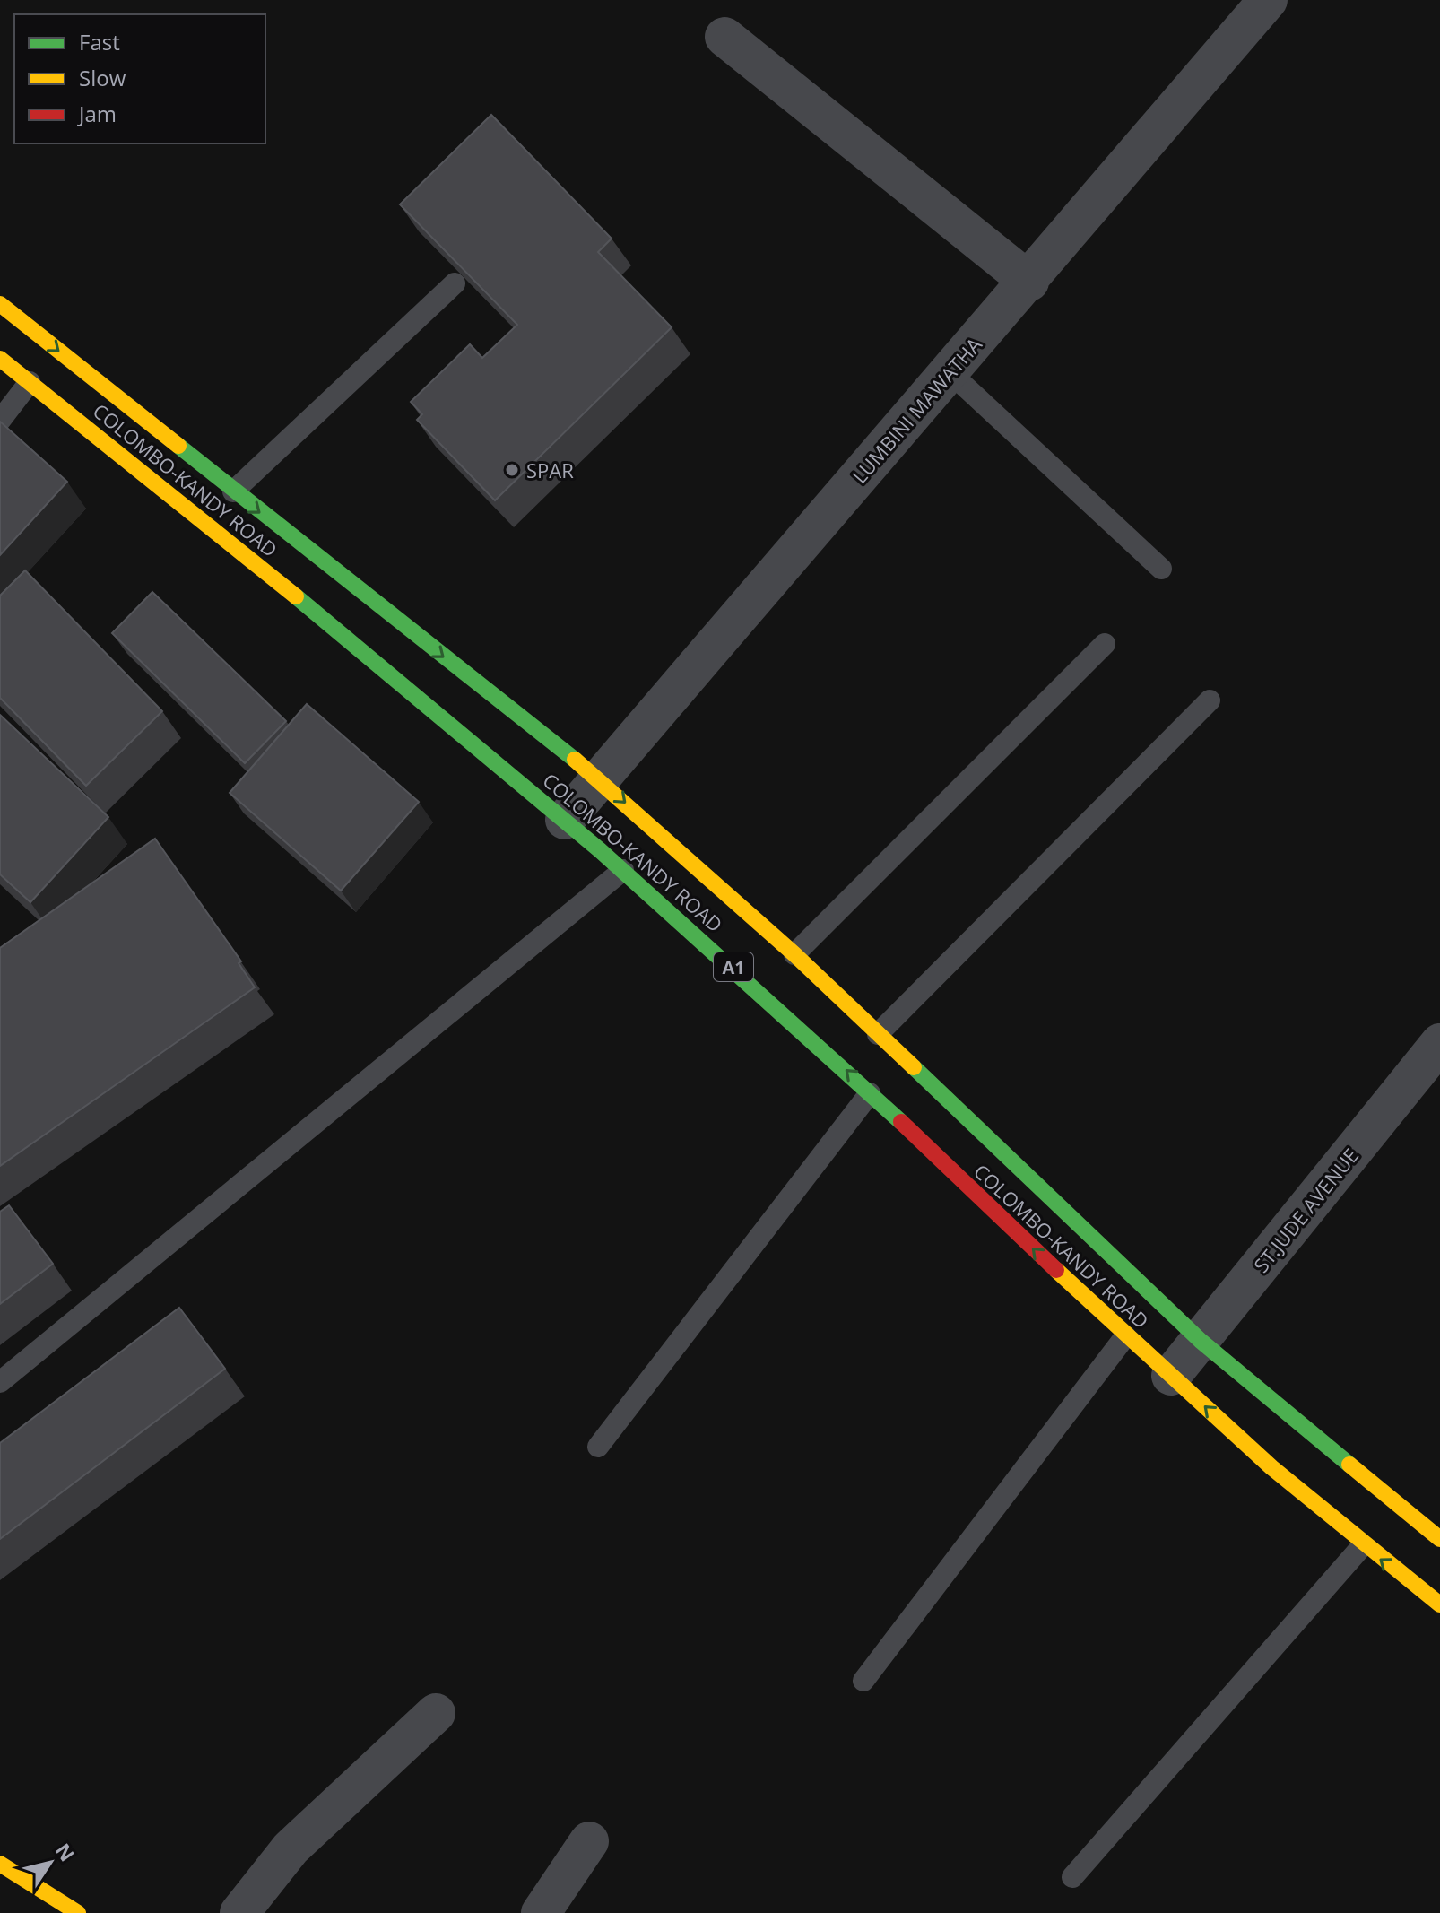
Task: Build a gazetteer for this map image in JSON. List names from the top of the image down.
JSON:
{
  "streets": {
    "main road": ["COLOMBO-KANDY ROAD", "A1"],
    "street": ["LUMBINI MAWATHA", "ST.JUDE AVENUE"]
  },
  "crossings": [
    ["LUMBINI MAWATHA", "COLOMBO-KANDY ROAD"],
    ["COLOMBO-KANDY ROAD", "ST.JUDE AVENUE"]
  ],
  "places": ["SPAR"],
  "legend": ["Fast", "Slow", "Jam"],
  "north": "top right"
}
